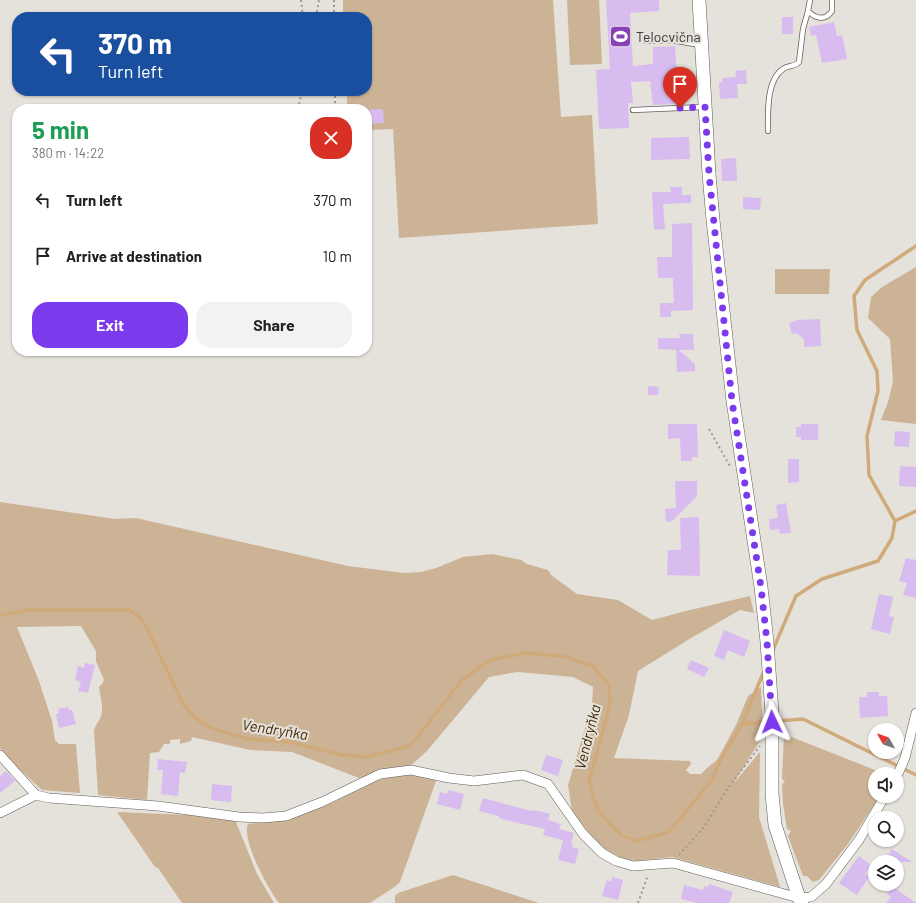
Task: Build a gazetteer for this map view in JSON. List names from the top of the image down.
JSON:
{
  "water": ["Vendryňka"],
  "places": {
    "sports": ["Telocvična"]
  },
  "north": "top left",
  "page": {
    "turn": ["370 m", "Turn left"],
    "heading": ["5 min", "380 m · 14:22"],
    "list": [
      {
        "name": "Turn left",
        "value": "370 m"
      },
      {
        "name": "Arrive at destination",
        "value": "10 m"
      }
    ],
    "buttons": ["Exit", "Share"]
  }
}
